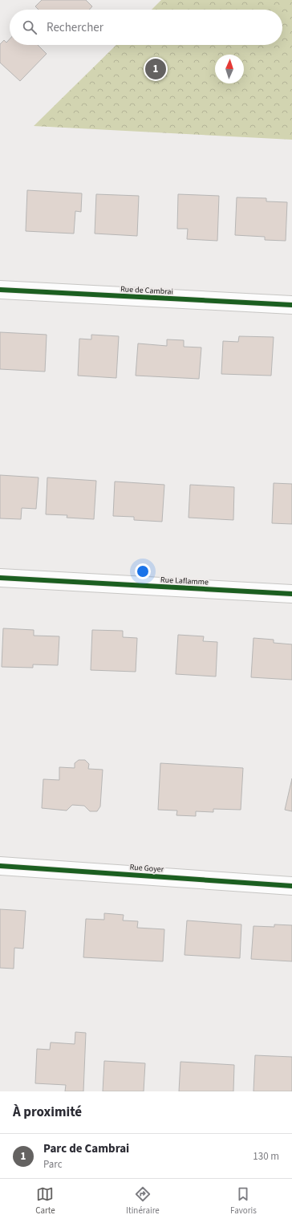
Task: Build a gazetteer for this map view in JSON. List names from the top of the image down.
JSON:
{
  "streets": {
    "street": ["Rue de Cambrai", "Rue Laflamme", "Rue Goyer"]
  },
  "north": "top",
  "page": {
    "search": "Rechercher",
    "pins": "1",
    "heading": "À proximité",
    "list": [
      {
        "mark": "1",
        "name": "Parc de Cambrai",
        "note": "Parc",
        "value": "130 m"
      }
    ],
    "nav": ["Carte", "Itinéraire", "Favoris"]
  }
}
